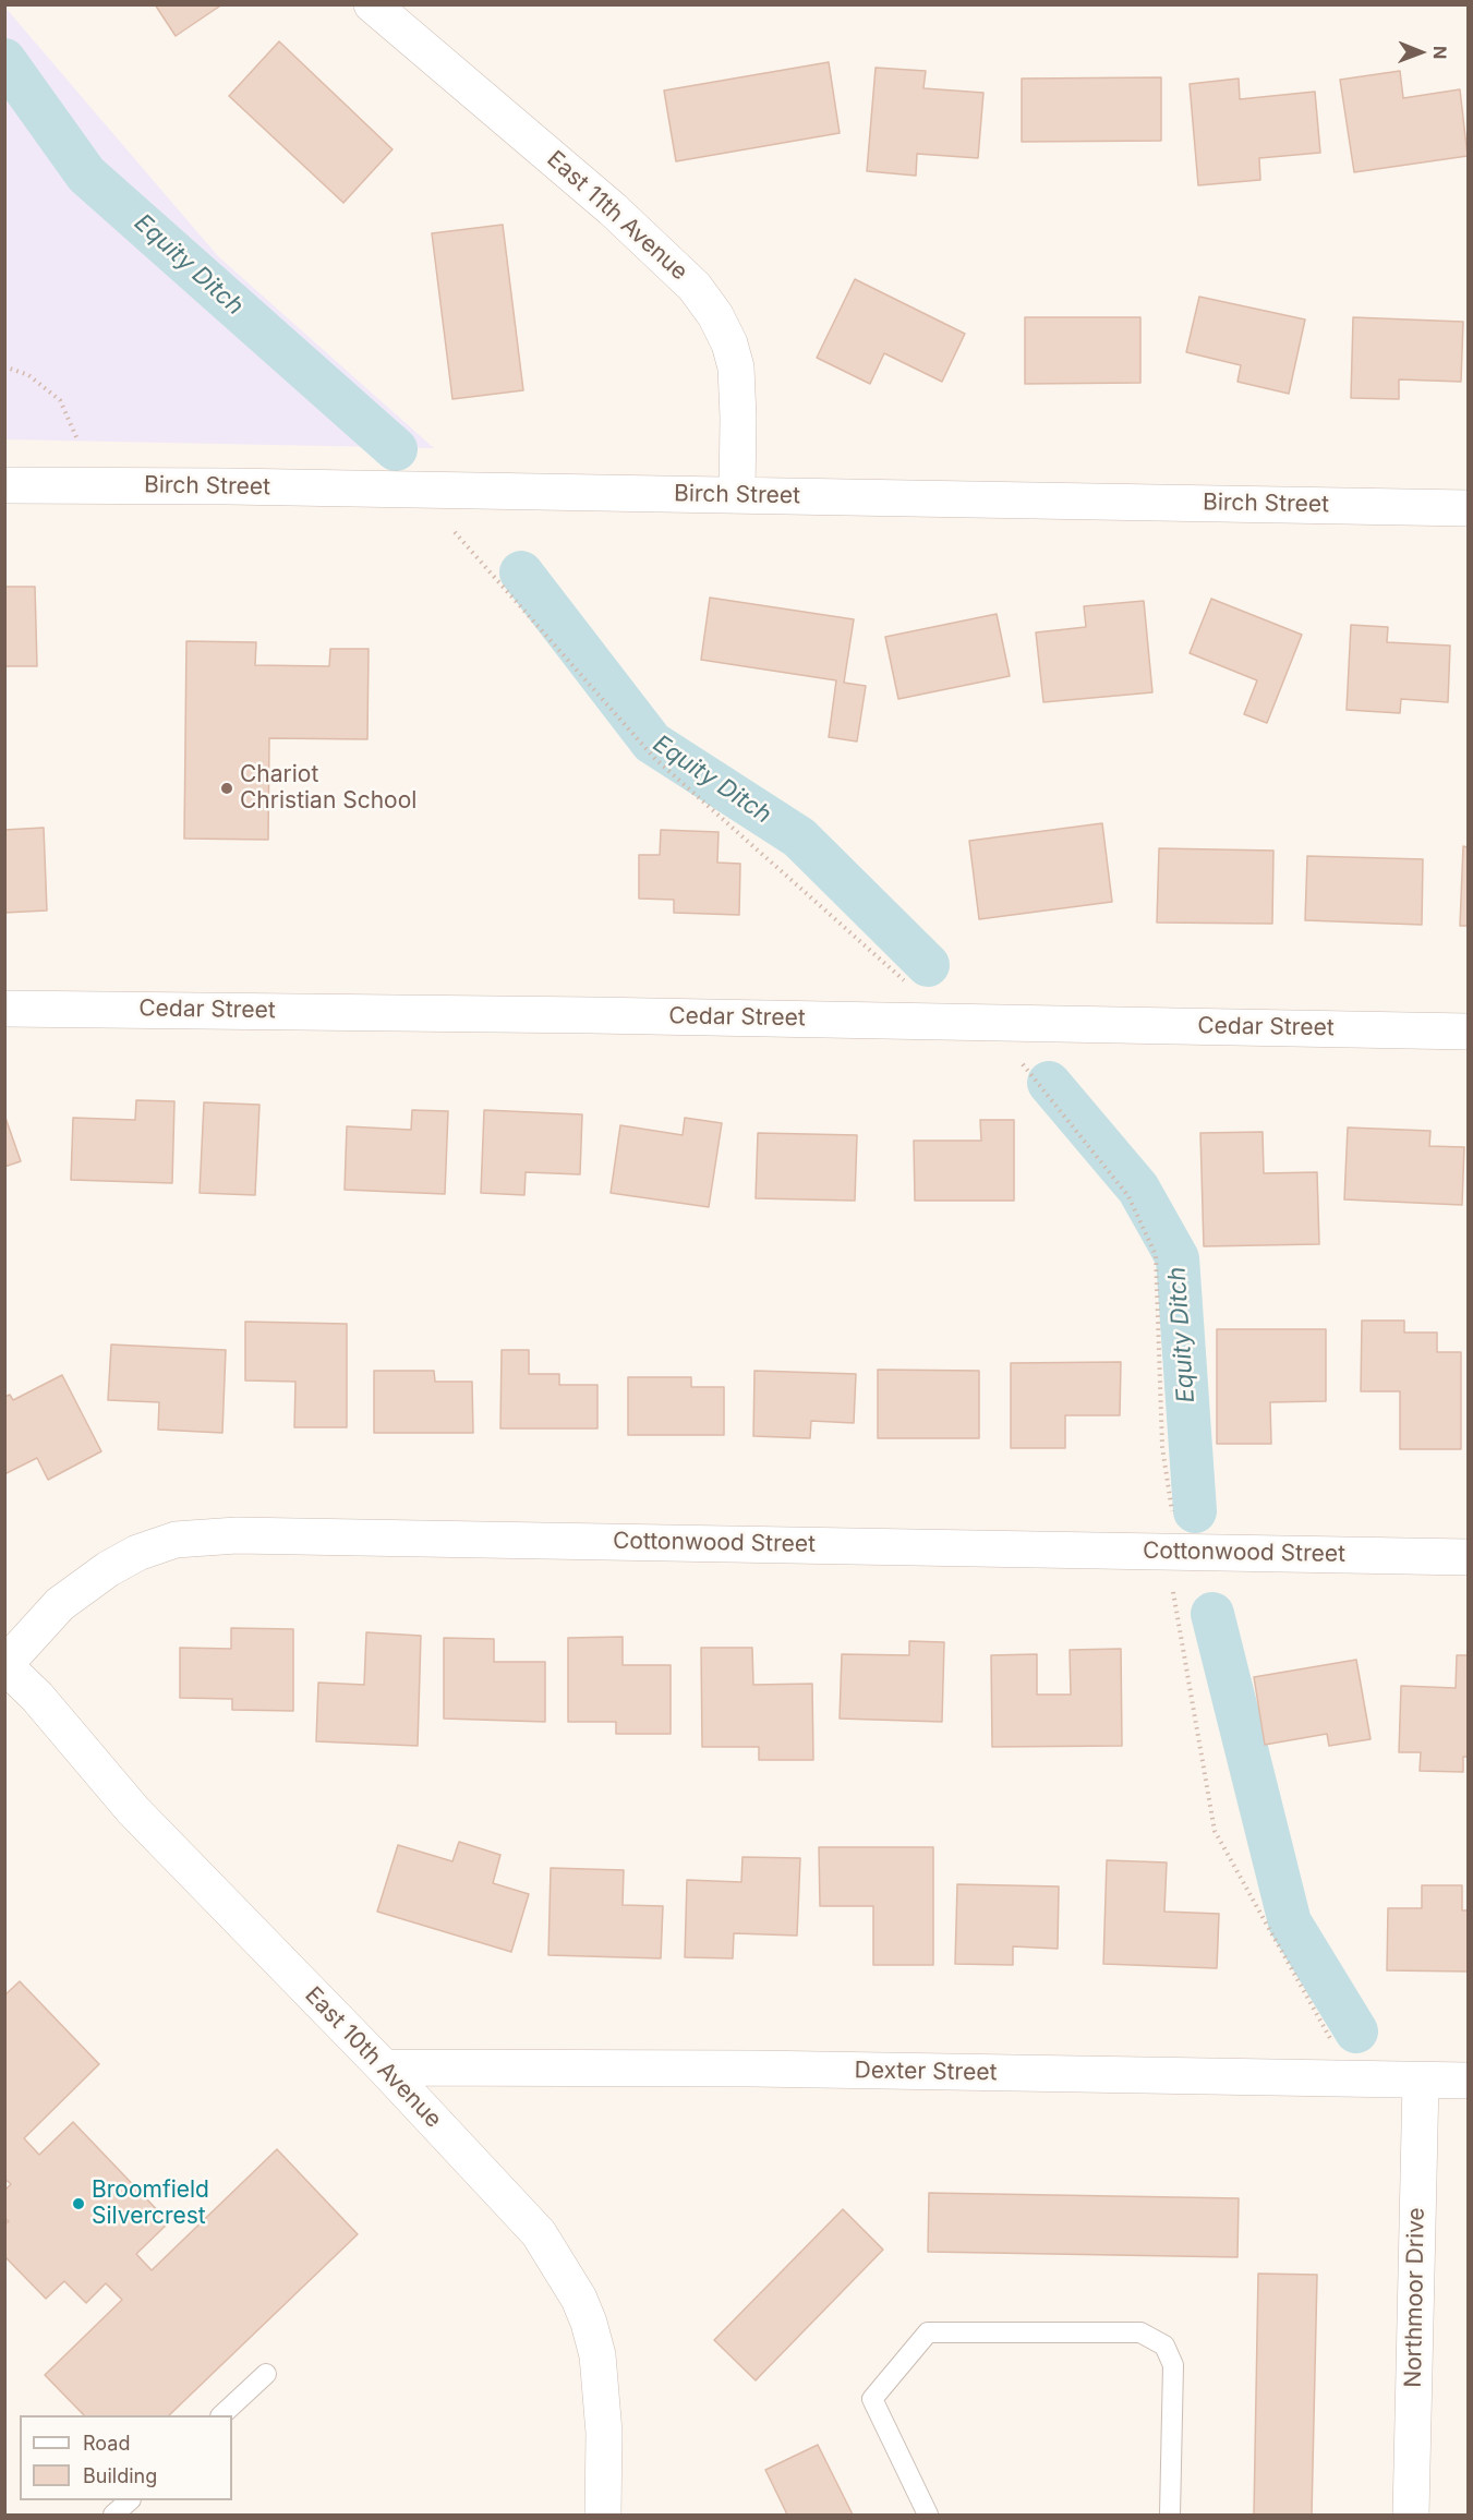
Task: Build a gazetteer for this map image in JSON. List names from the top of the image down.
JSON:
{
  "streets": {
    "street": [
      "East 11th Avenue",
      "Birch Street",
      "Cedar Street",
      "Cottonwood Street",
      "East 10th Avenue",
      "Dexter Street",
      "Northmoor Drive"
    ]
  },
  "crossings": [
    ["East 11th Avenue", "Birch Street"],
    ["Cottonwood Street", "East 10th Avenue"],
    ["East 10th Avenue", "Dexter Street"],
    ["Dexter Street", "Northmoor Drive"]
  ],
  "water": ["Equity Ditch"],
  "places": ["Chariot Christian School", "Broomfield Silvercrest"],
  "legend": ["Road", "Building"],
  "north": "right"
}
